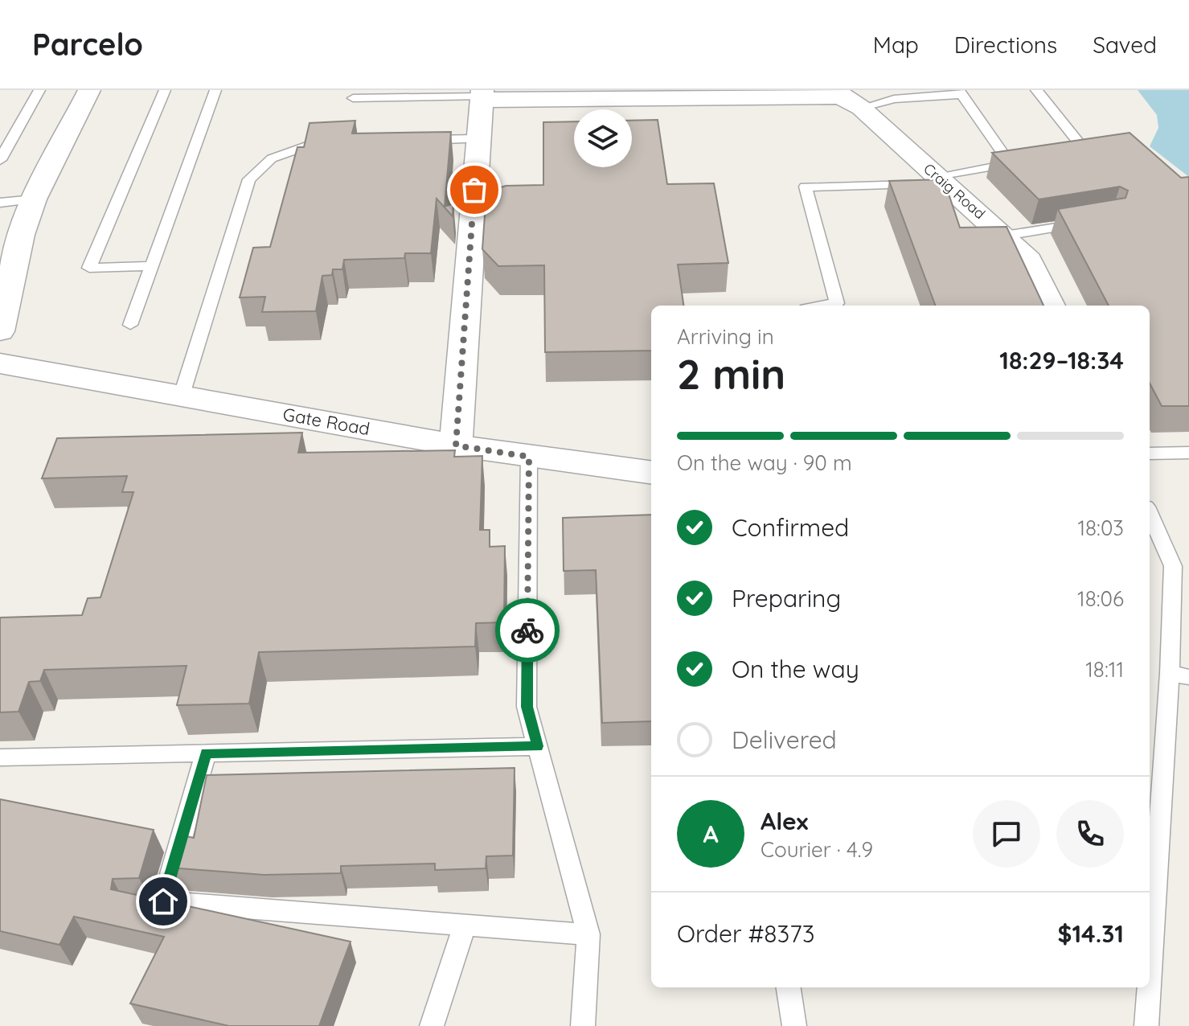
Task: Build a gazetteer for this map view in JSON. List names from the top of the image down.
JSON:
{
  "streets": {
    "street": ["Craig Road", "Gate Road"]
  },
  "page": {
    "header": "Parcelo",
    "nav": ["Map", "Directions", "Saved"],
    "heading": ["2 min", "Arriving in", "18:29–18:34"],
    "panel": [
      "Alex",
      "Courier · 4.9",
      "Order #8373",
      "$14.31"
    ],
    "bar": "On the way · 90 m",
    "list": [
      ["Confirmed", "18:03"],
      ["Preparing", "18:06"],
      ["On the way", "18:11"],
      "Delivered"
    ],
    "round": "A"
  }
}
